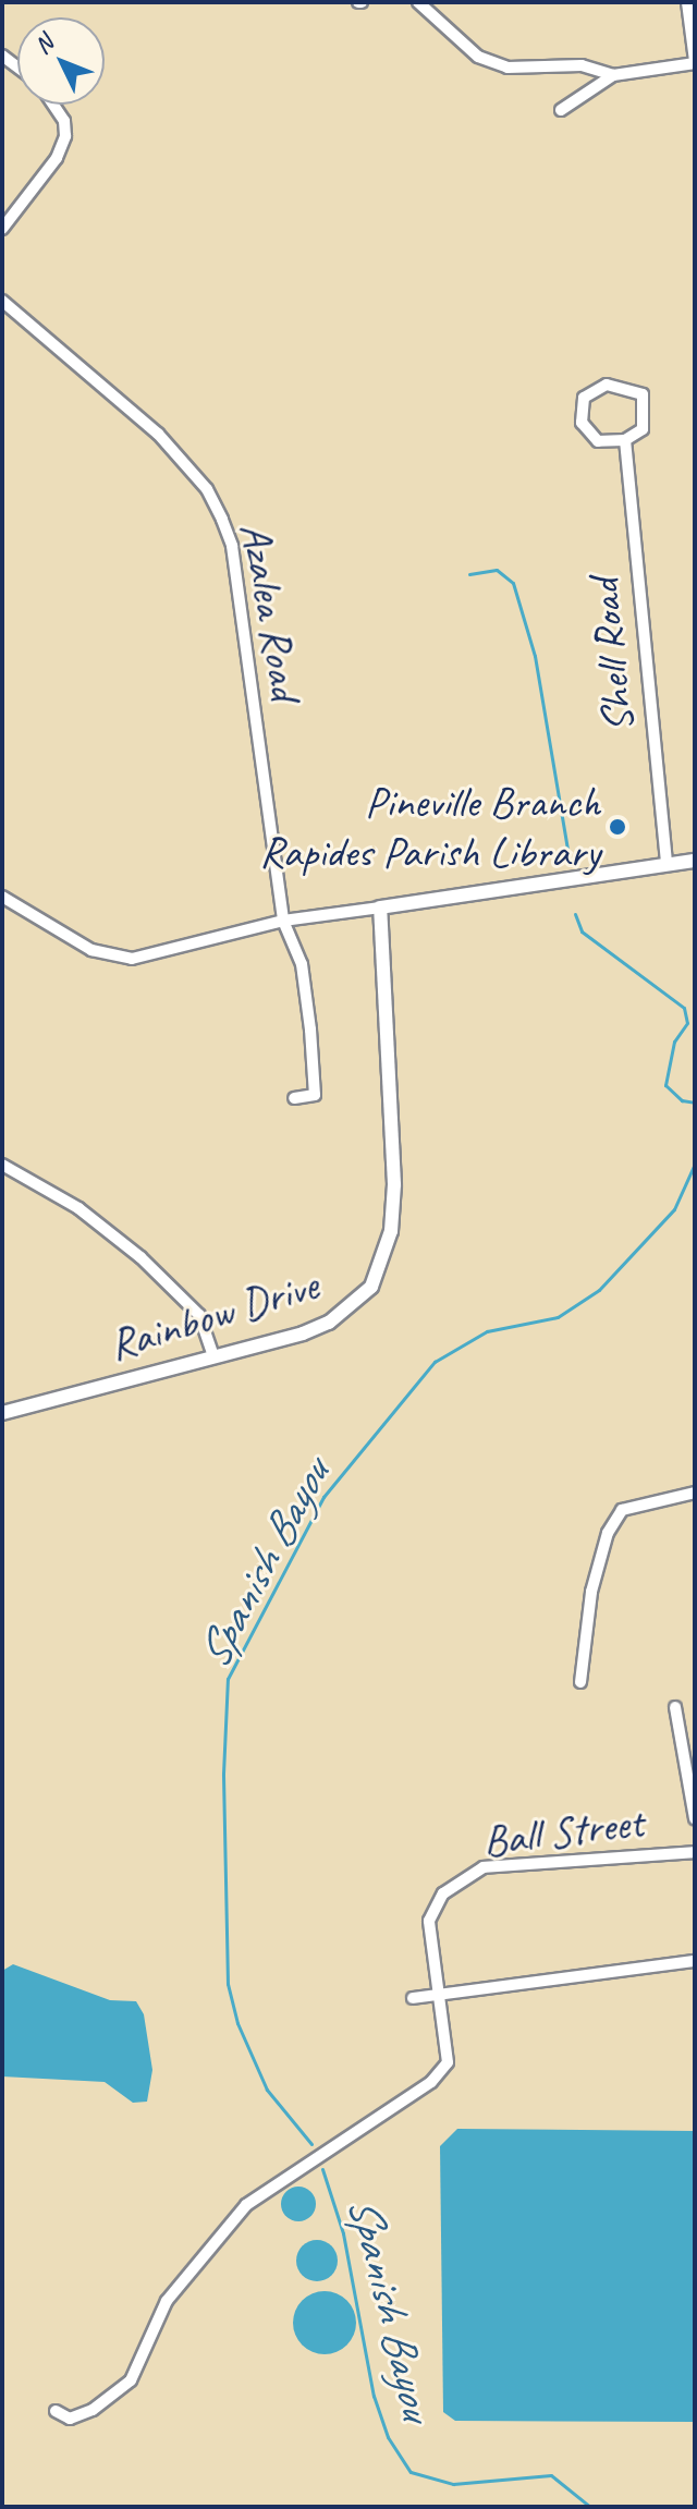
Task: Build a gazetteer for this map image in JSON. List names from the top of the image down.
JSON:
{
  "streets": {
    "street": [
      "Azalea Road",
      "Shell Road",
      "Rainbow Drive",
      "Ball Street"
    ]
  },
  "water": ["Spanish Bayou"],
  "places": ["Pineville Branch Rapides Parish Library"],
  "north": "top left"
}
